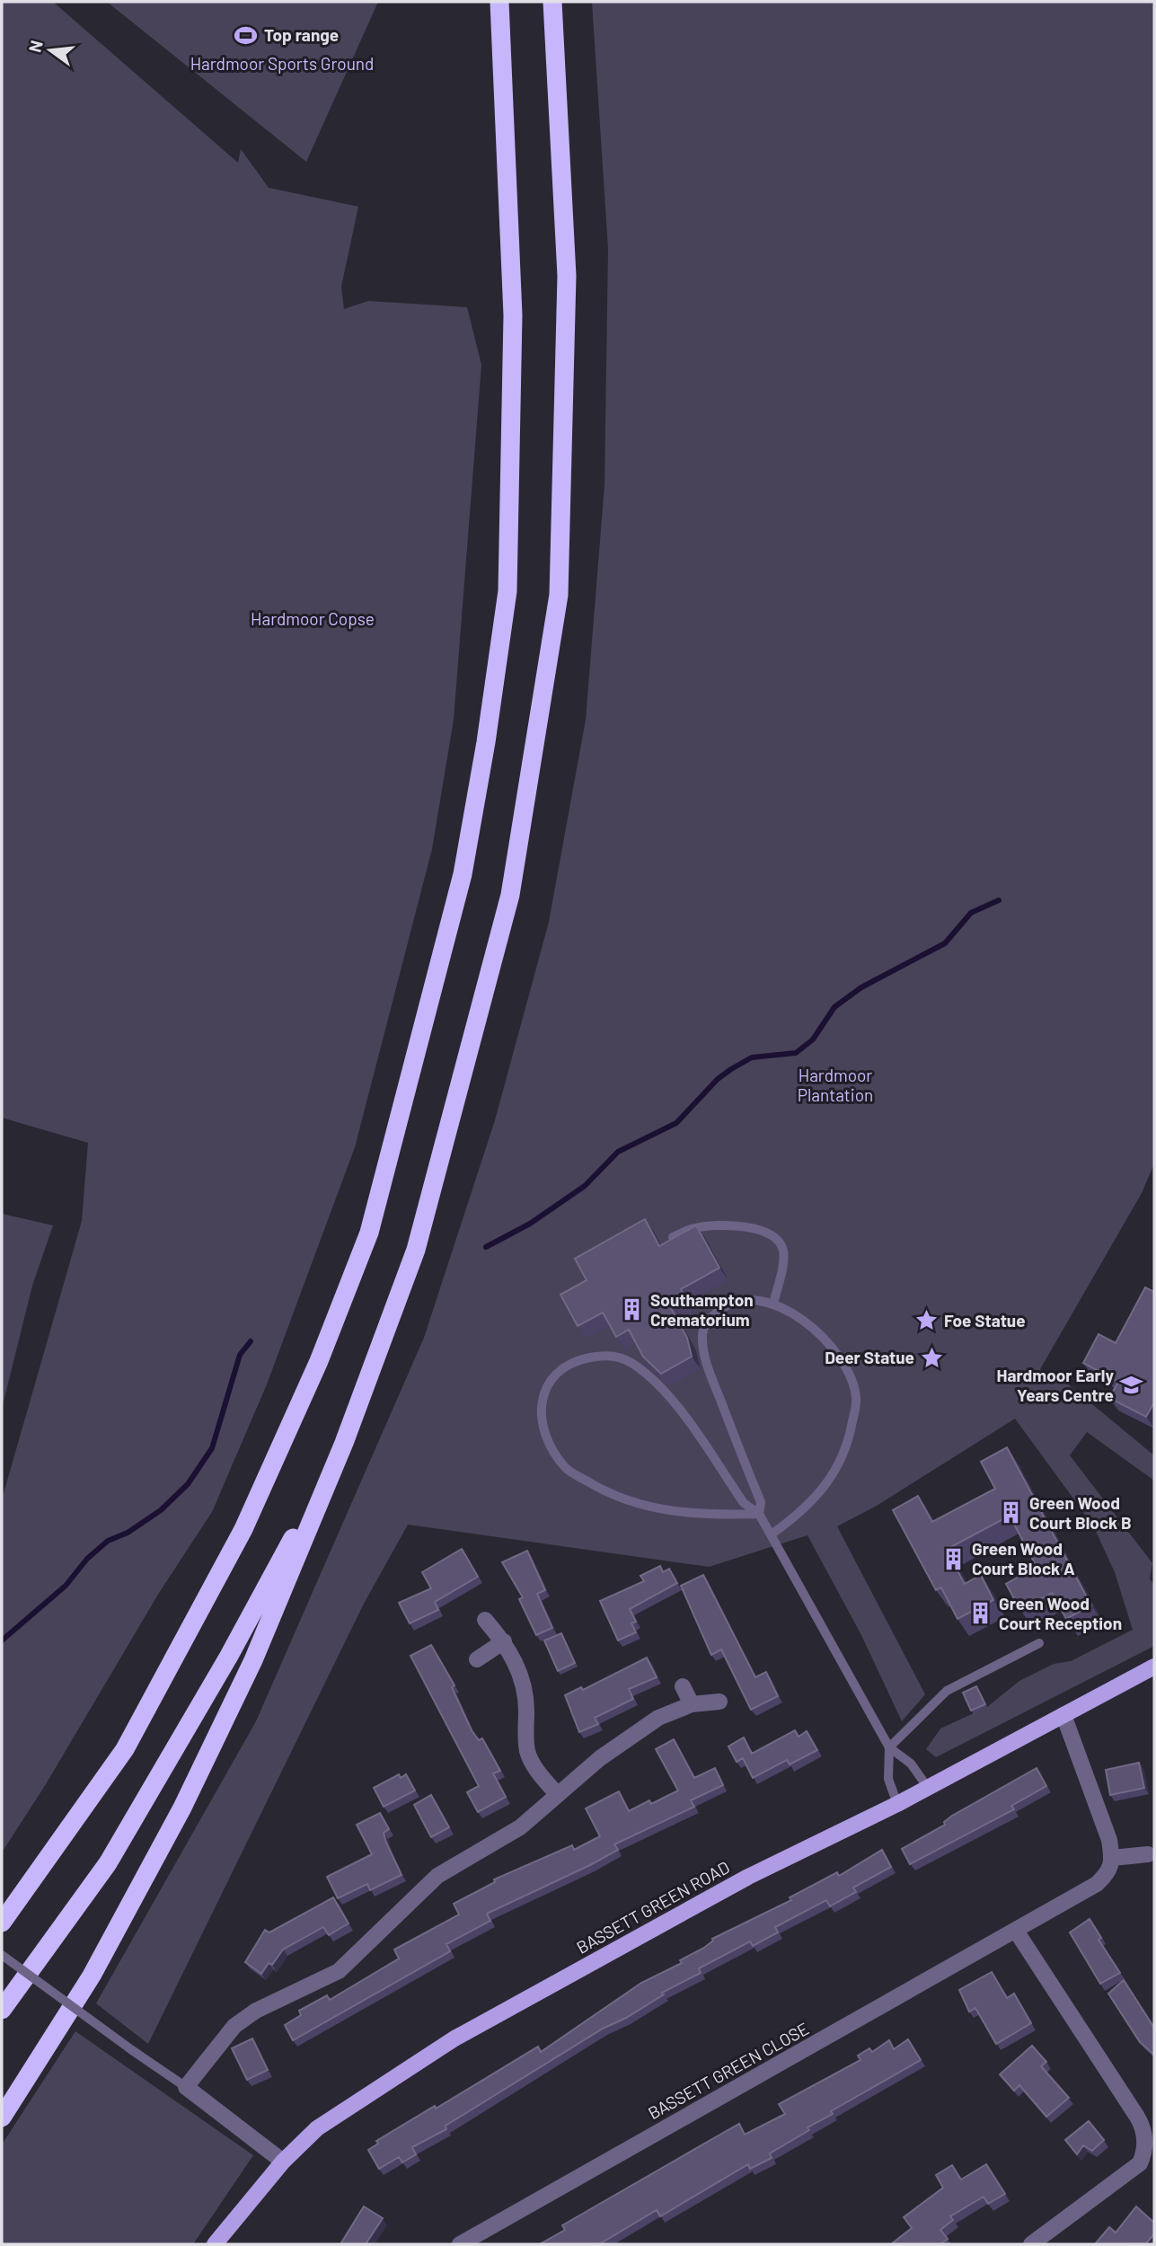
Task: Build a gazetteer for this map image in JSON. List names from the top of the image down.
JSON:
{
  "streets": {
    "main road": ["BASSETT GREEN ROAD"],
    "street": ["BASSETT GREEN CLOSE"]
  },
  "parks": ["Hardmoor Sports Ground", "Hardmoor Copse", "Hardmoor Plantation"],
  "places": {
    "sports": ["Top range"],
    "building": [
      "Southampton Crematorium",
      "Green Wood Court Block B",
      "Green Wood Court Block A",
      "Green Wood Court Reception"
    ],
    "place": ["Foe Statue", "Deer Statue"],
    "school or university": ["Hardmoor Early Years Centre"]
  },
  "north": "left"
}
